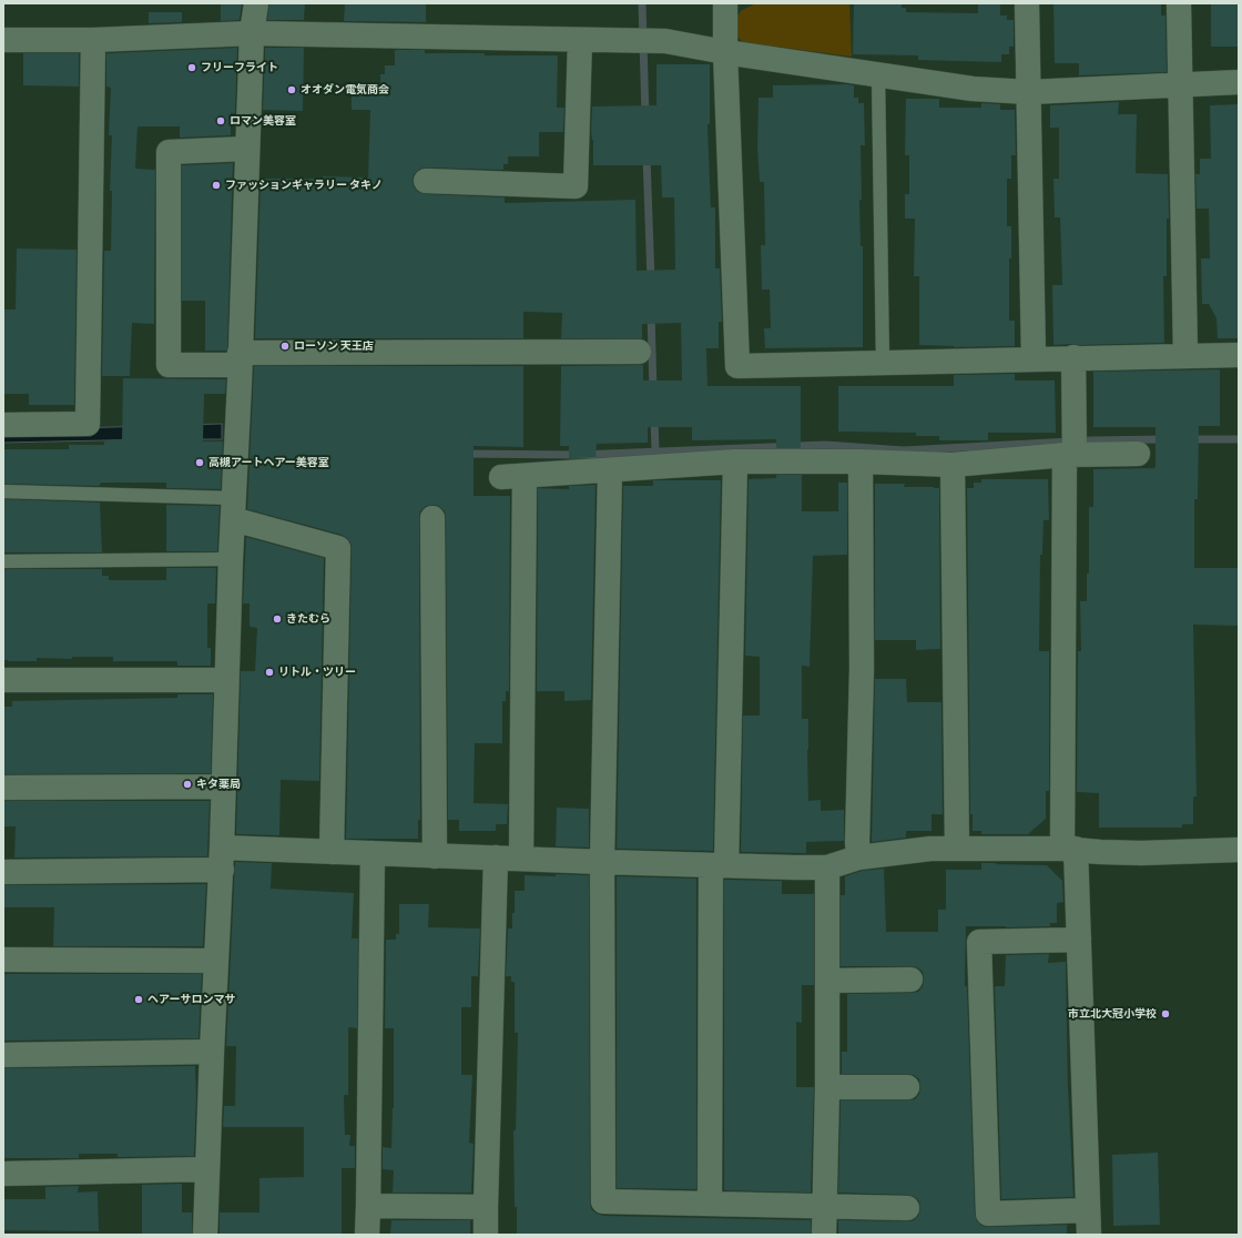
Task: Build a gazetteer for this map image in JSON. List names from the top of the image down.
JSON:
{
  "places": [
    "フリーフライト",
    "オオダン電気商会",
    "ロマン美容室",
    "ファッションギャラリー タキノ",
    "ローソン 天王店",
    "高槻アートヘアー美容室",
    "きたむら",
    "リトル・ツリー",
    "キタ薬局",
    "ヘアーサロンマサ",
    "市立北大冠小学校"
  ]
}
